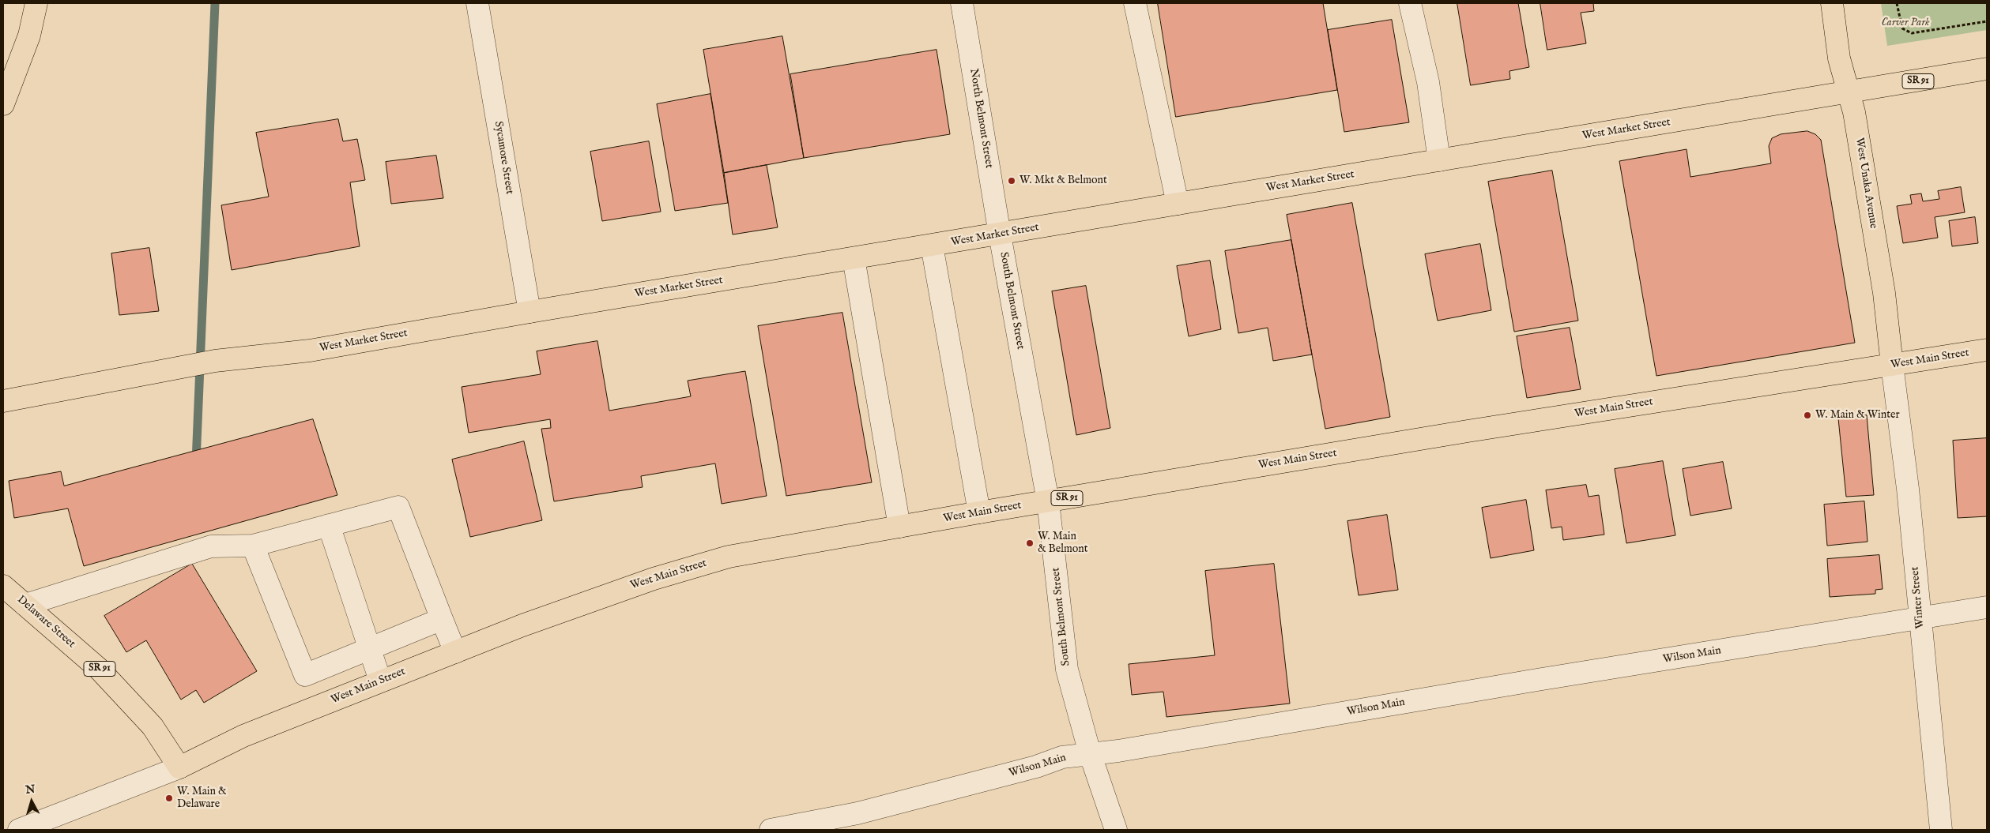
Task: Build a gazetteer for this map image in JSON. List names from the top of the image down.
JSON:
{
  "streets": {
    "main road": [
      "SR 91",
      "West Market Street",
      "West Unaka Avenue",
      "West Main Street",
      "Delaware Street"
    ],
    "street": [
      "North Belmont Street",
      "Sycamore Street",
      "South Belmont Street",
      "Winter Street",
      "Wilson Main"
    ]
  },
  "crossings": [
    ["North Belmont Street", "West Market Street"],
    ["North Belmont Street", "South Belmont Street"],
    ["West Market Street", "Sycamore Street"],
    ["West Market Street", "West Unaka Avenue"],
    ["West Market Street", "South Belmont Street"],
    ["West Unaka Avenue", "West Main Street"],
    ["West Unaka Avenue", "Winter Street"],
    ["South Belmont Street", "West Main Street"],
    ["South Belmont Street", "Wilson Main"],
    ["West Main Street", "Winter Street"],
    ["West Main Street", "Delaware Street"],
    ["Winter Street", "Wilson Main"]
  ],
  "parks": ["Carver Park"],
  "places": [
    "W. Mkt & Belmont",
    "W. Main & Winter",
    "W. Main & Belmont",
    "W. Main & Delaware"
  ],
  "north": "top"
}
